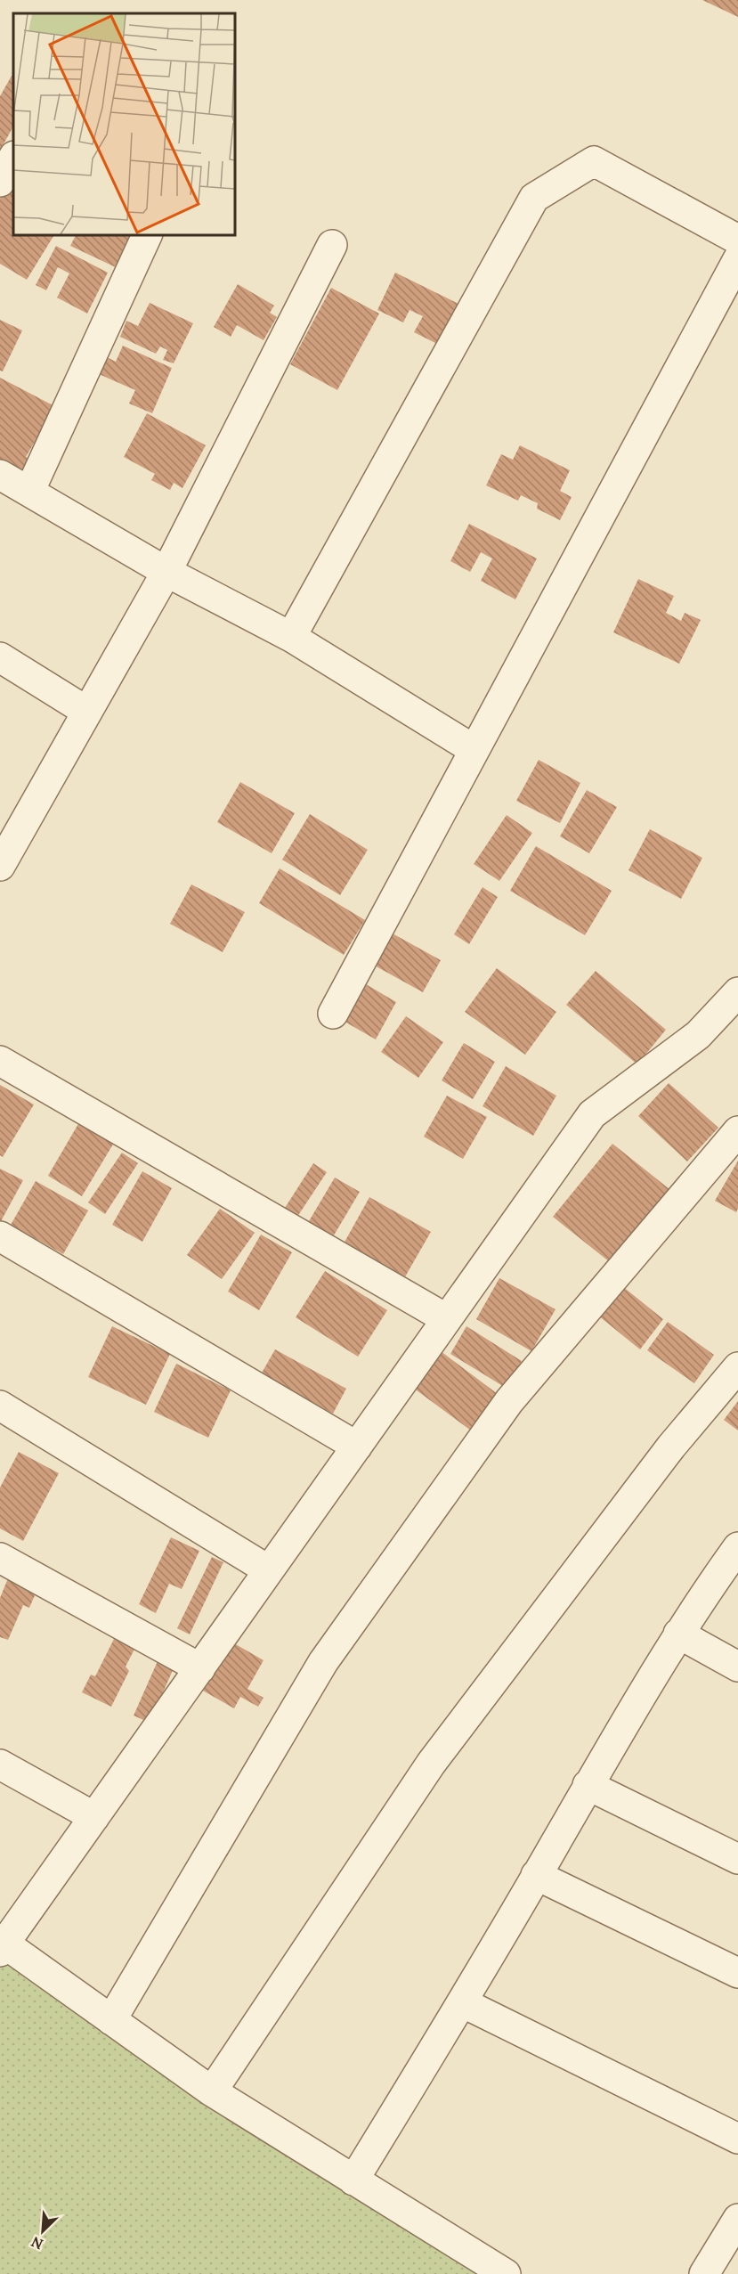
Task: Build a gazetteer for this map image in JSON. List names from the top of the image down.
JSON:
{
  "north": "bottom left"
}
